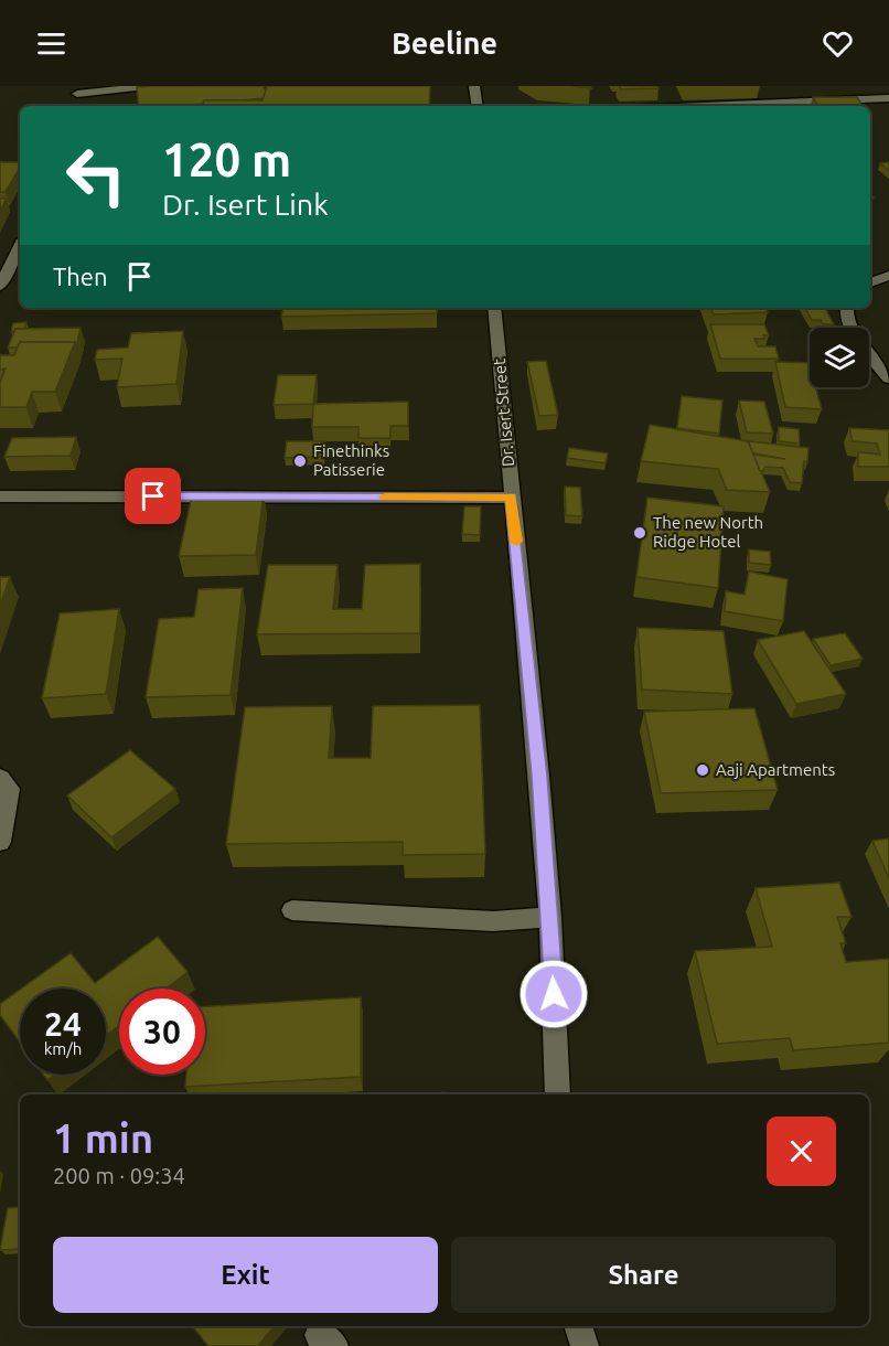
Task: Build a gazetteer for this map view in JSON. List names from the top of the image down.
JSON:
{
  "streets": {
    "street": ["Dr. Isert Street"]
  },
  "places": ["Finethinks Patisserie", "The new North Ridge Hotel", "Aaji Apartments"],
  "page": {
    "header": "Beeline",
    "turn": ["120 m", "Dr. Isert Link"],
    "then": "Then",
    "speed": "24 km/h",
    "limit": "30",
    "heading": ["1 min", "200 m · 09:34"],
    "buttons": ["Exit", "Share"]
  }
}
